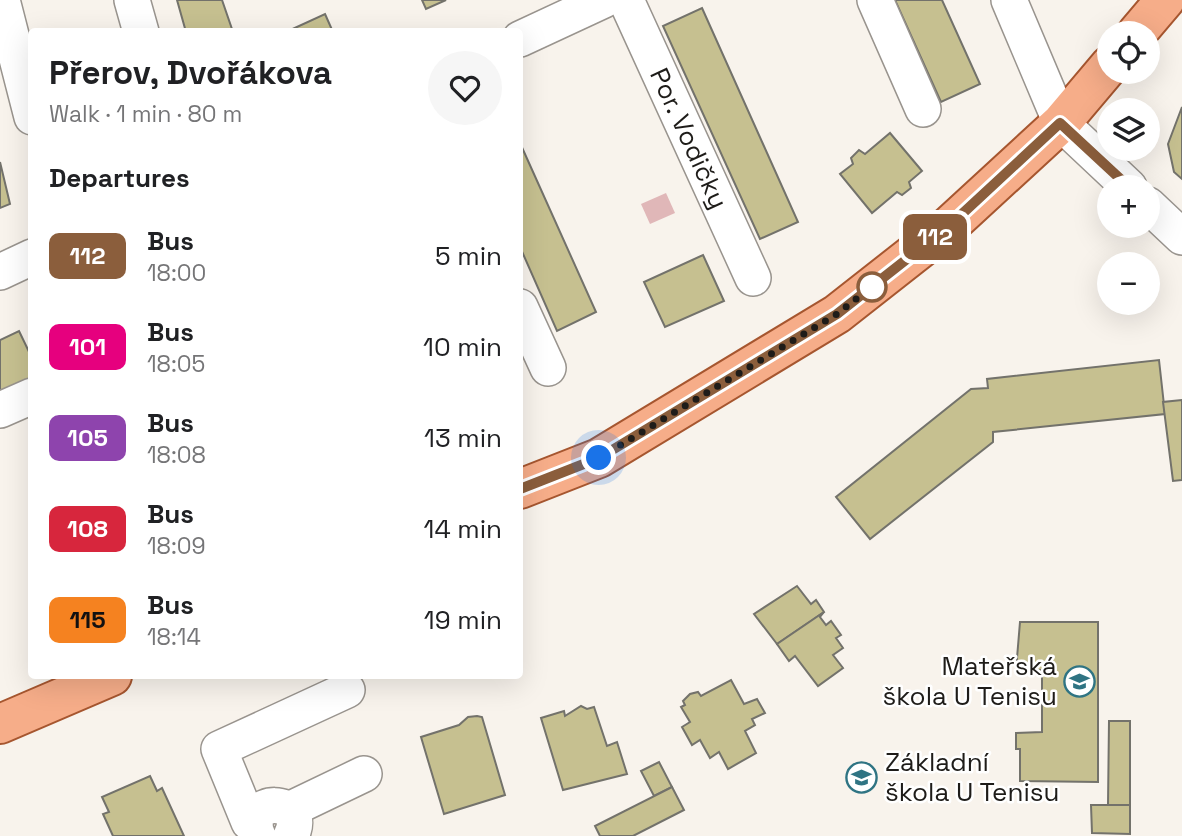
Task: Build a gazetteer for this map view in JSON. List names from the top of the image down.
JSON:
{
  "streets": {
    "street": ["Por. Vodičky"]
  },
  "places": {
    "school or university": ["Mateřská škola U Tenisu", "Základní škola U Tenisu"]
  },
  "lines": ["bus line 112"],
  "page": {
    "on_map": "112",
    "map_buttons": ["+", "−"],
    "heading": [
      ["Přerov, Dvořákova", "Walk · 1 min · 80 m"],
      "Departures"
    ],
    "list": [
      {
        "mark": "112",
        "name": "Bus",
        "note": "18:00",
        "value": "5 min"
      },
      {
        "mark": "101",
        "name": "Bus",
        "note": "18:05",
        "value": "10 min"
      },
      {
        "mark": "105",
        "name": "Bus",
        "note": "18:08",
        "value": "13 min"
      },
      {
        "mark": "108",
        "name": "Bus",
        "note": "18:09",
        "value": "14 min"
      },
      {
        "mark": "115",
        "name": "Bus",
        "note": "18:14",
        "value": "19 min"
      }
    ]
  }
}
